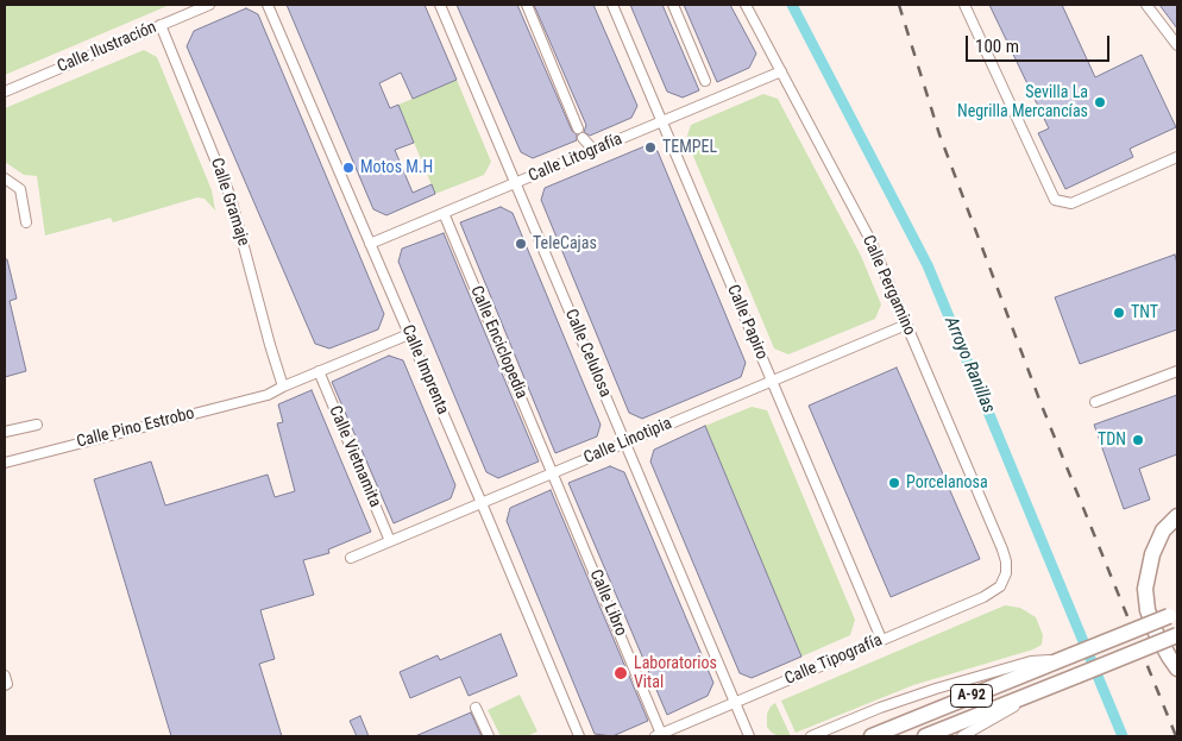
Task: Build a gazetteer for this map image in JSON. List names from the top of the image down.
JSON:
{
  "streets": {
    "highway": ["A-92"],
    "street": [
      "Calle Ilustración",
      "Calle Litografía",
      "Calle Gramaje",
      "Calle Pergamino",
      "Calle Papiro",
      "Calle Enciclopedia",
      "Calle Celulosa",
      "Calle Imprenta",
      "Calle Pino Estrobo",
      "Calle Linotipia",
      "Calle Vietnamita",
      "Calle Libro",
      "Calle Tipografía"
    ]
  },
  "crossings": [
    ["Calle Ilustración", "Calle Gramaje"],
    ["Calle Litografía", "Calle Pergamino"],
    ["Calle Litografía", "Calle Papiro"],
    ["Calle Litografía", "Calle Enciclopedia"],
    ["Calle Litografía", "Calle Celulosa"],
    ["Calle Litografía", "Calle Imprenta"],
    ["Calle Gramaje", "Calle Pino Estrobo"],
    ["Calle Pergamino", "Calle Linotipia"],
    ["Calle Pergamino", "Calle Tipografía"],
    ["Calle Papiro", "Calle Linotipia"],
    ["Calle Papiro", "Calle Tipografía"],
    ["Calle Enciclopedia", "Calle Linotipia"],
    ["Calle Enciclopedia", "Calle Libro"],
    ["Calle Celulosa", "Calle Linotipia"],
    ["Calle Celulosa", "Calle Tipografía"],
    ["Calle Imprenta", "Calle Pino Estrobo"],
    ["Calle Imprenta", "Calle Linotipia"],
    ["Calle Pino Estrobo", "Calle Vietnamita"],
    ["Calle Linotipia", "Calle Vietnamita"],
    ["Calle Linotipia", "Calle Libro"],
    ["Calle Libro", "Calle Tipografía"]
  ],
  "water": ["Arroyo Ranillas"],
  "places": [
    "Sevilla La Negrilla Mercancías",
    "TEMPEL",
    "Motos M.H",
    "TeleCajas",
    "TNT",
    "TDN",
    "Porcelanosa",
    "Laboratorios Vital"
  ],
  "scale_bar": "100 m"
}
